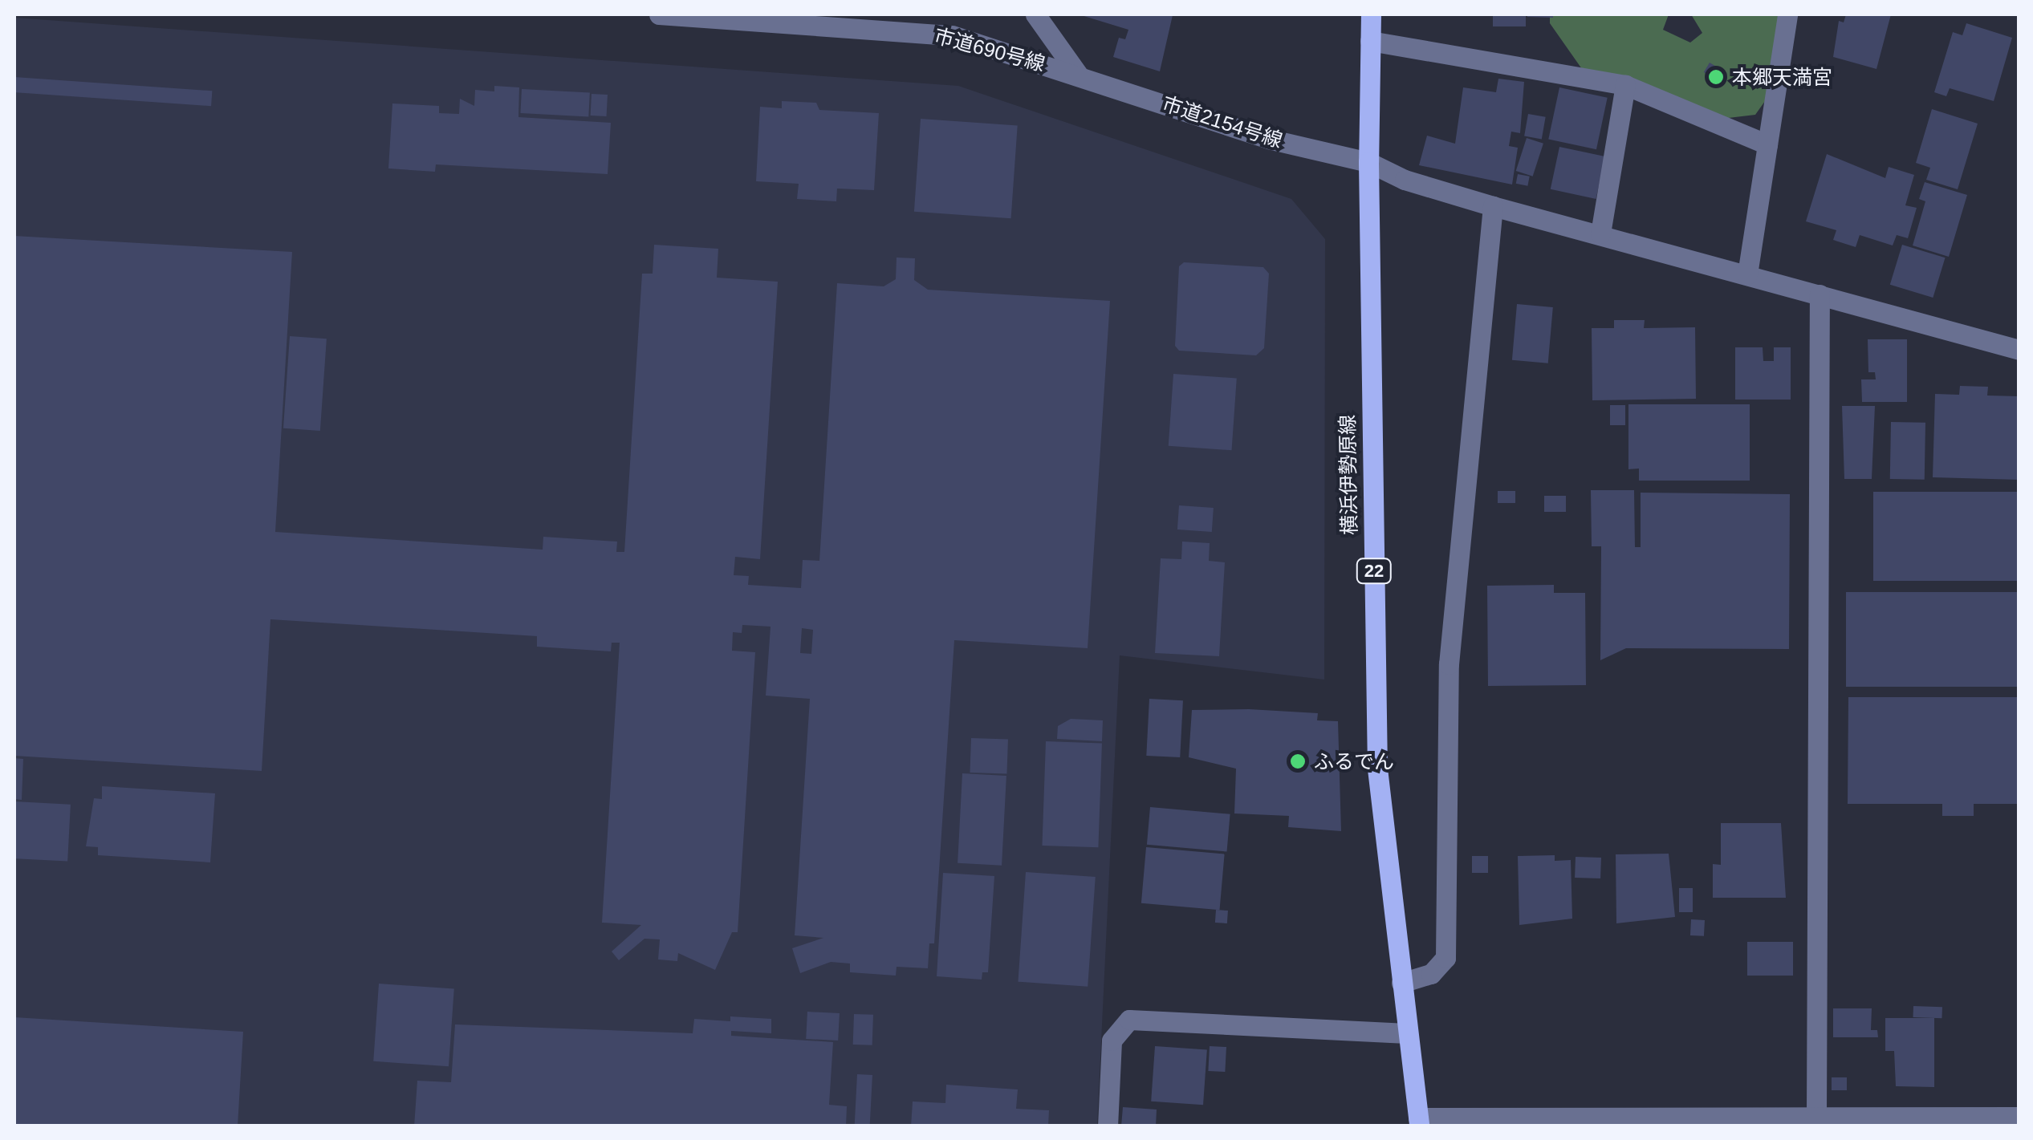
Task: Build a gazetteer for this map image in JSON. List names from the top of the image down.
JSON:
{
  "streets": {
    "main road": ["横浜伊勢原線", "22"],
    "street": ["市道690号線", "市道2154号線"]
  },
  "crossings": [
    ["市道690号線", "市道2154号線"],
    ["市道2154号線", "横浜伊勢原線"]
  ],
  "places": ["本郷天満宮", "ふるでん"]
}
